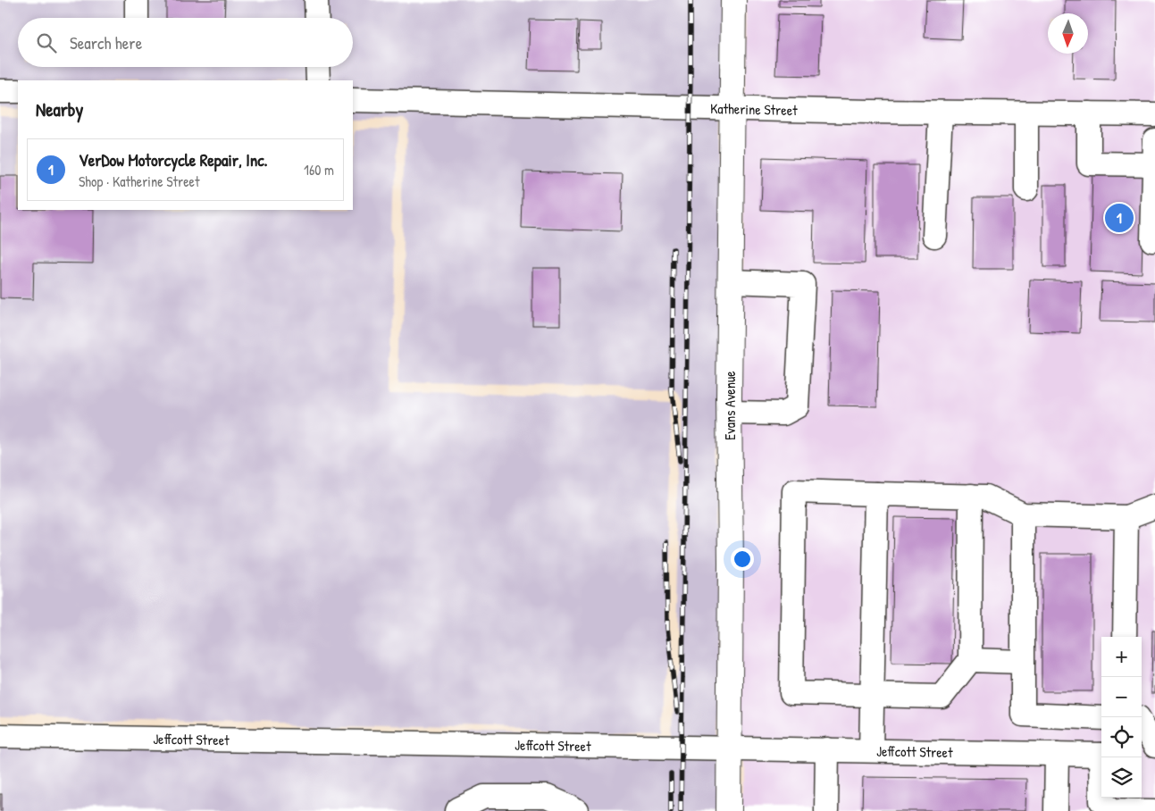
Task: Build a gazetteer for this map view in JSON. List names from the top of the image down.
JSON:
{
  "streets": {
    "main road": ["Evans Avenue"],
    "street": ["Katherine Street", "Jeffcott Street"]
  },
  "crossings": [
    ["Katherine Street", "Evans Avenue"],
    ["Evans Avenue", "Jeffcott Street"]
  ],
  "north": "bottom",
  "page": {
    "search": "Search here",
    "heading": "Nearby",
    "list": [
      {
        "mark": "1",
        "name": "VerDow Motorcycle Repair, Inc.",
        "note": "Shop · Katherine Street",
        "value": "160 m"
      }
    ],
    "pins": "1",
    "map_buttons": ["+", "−"]
  }
}
